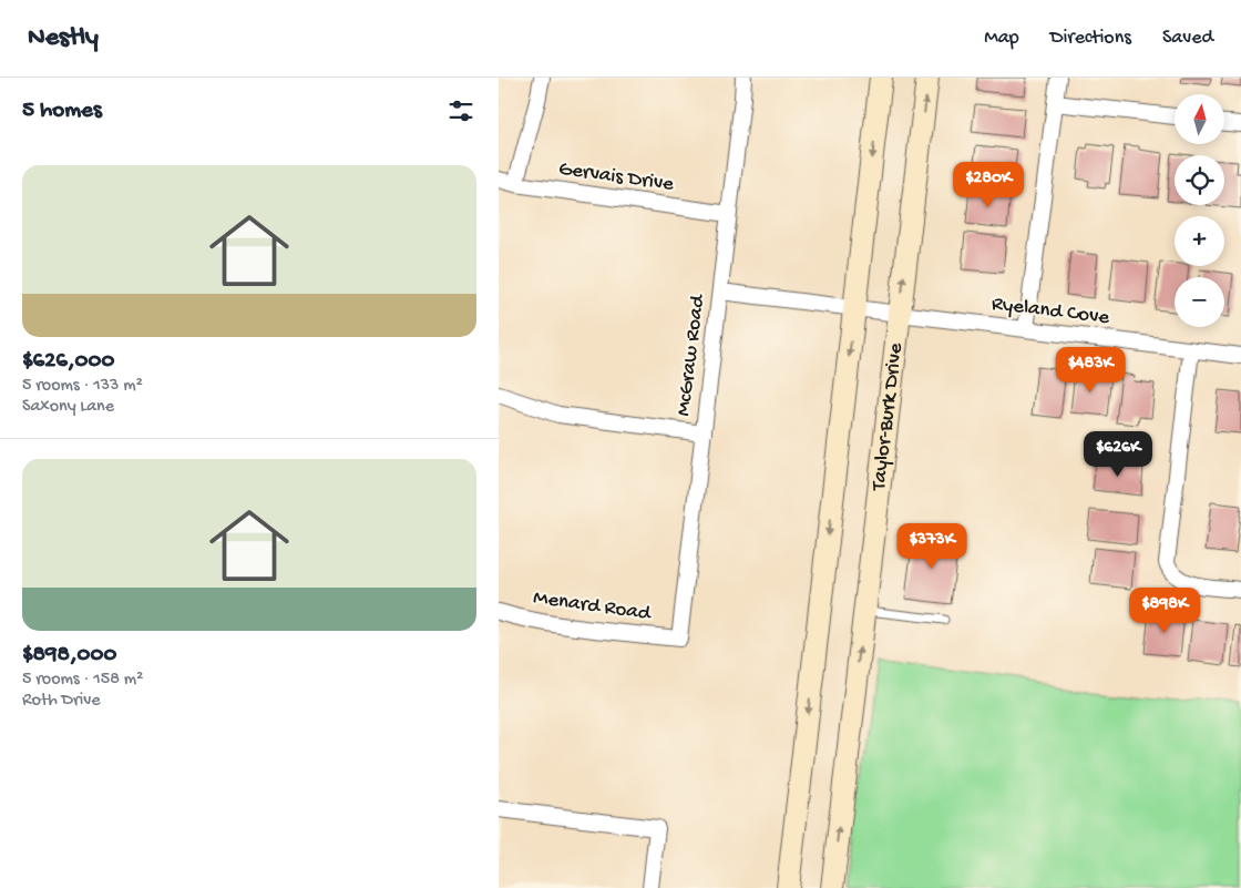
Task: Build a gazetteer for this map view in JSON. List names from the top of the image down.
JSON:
{
  "streets": {
    "street": [
      "Gervais Drive",
      "Ryeland Cove",
      "McGraw Road",
      "Taylor-Burk Drive",
      "Menard Road"
    ]
  },
  "crossings": [
    ["Gervais Drive", "McGraw Road"],
    ["Ryeland Cove", "McGraw Road"],
    ["Ryeland Cove", "Taylor-Burk Drive"],
    ["McGraw Road", "Menard Road"]
  ],
  "north": "top",
  "page": {
    "header": "Nestly",
    "nav": ["Map", "Directions", "Saved"],
    "heading": "5 homes",
    "map_buttons": ["+", "−"],
    "list": [
      {
        "name": "$626,000",
        "note": "5 rooms · 133 m² · Saxony Lane"
      },
      {
        "name": "$898,000",
        "note": "5 rooms · 158 m² · Roth Drive"
      }
    ],
    "price": [
      "$280K",
      "$483K",
      "$626K",
      "$373K",
      "$898K"
    ]
  }
}
